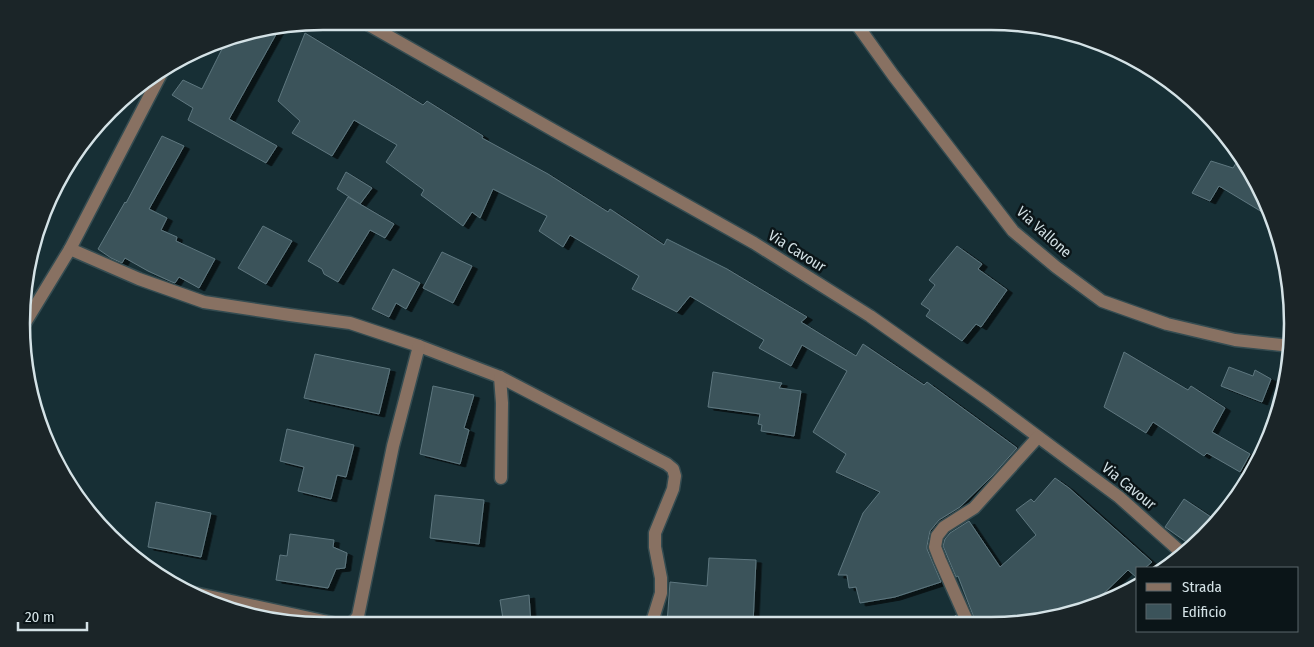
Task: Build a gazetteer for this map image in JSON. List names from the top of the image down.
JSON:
{
  "streets": {
    "street": ["Via Vallone", "Via Cavour"]
  },
  "legend": ["Strada", "Edificio"],
  "scale_bar": "20 m"
}
